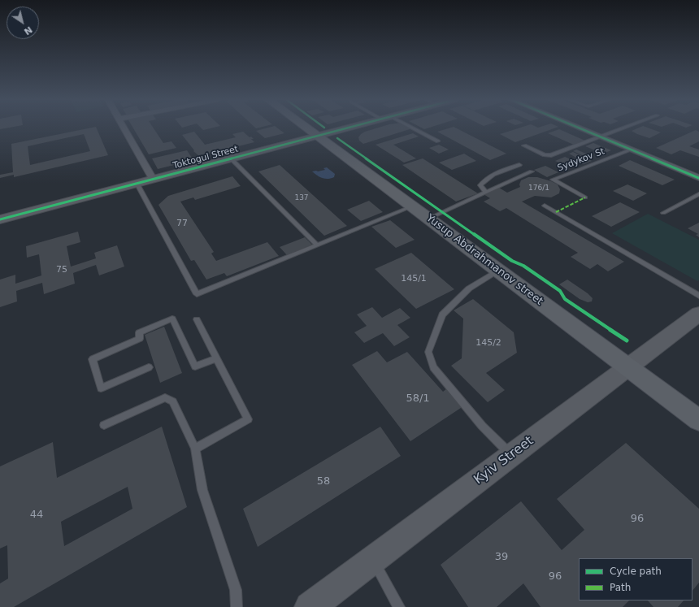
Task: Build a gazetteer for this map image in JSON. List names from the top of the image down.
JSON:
{
  "streets": {
    "main road": ["Toktogul Street", "Yusup Abdrahmanov street", "Kyiv Street"],
    "lane": ["Sydykov St"]
  },
  "crossings": [
    ["Toktogul Street", "Yusup Abdrahmanov street"],
    ["Yusup Abdrahmanov street", "Kyiv Street"]
  ],
  "house_numbers": [
    "176/1",
    "137",
    "77",
    "75",
    "145/1",
    "145/2",
    "58/1",
    "58",
    "44",
    "96",
    "39",
    "96"
  ],
  "legend": ["Cycle path", "Path"],
  "north": "bottom right"
}
